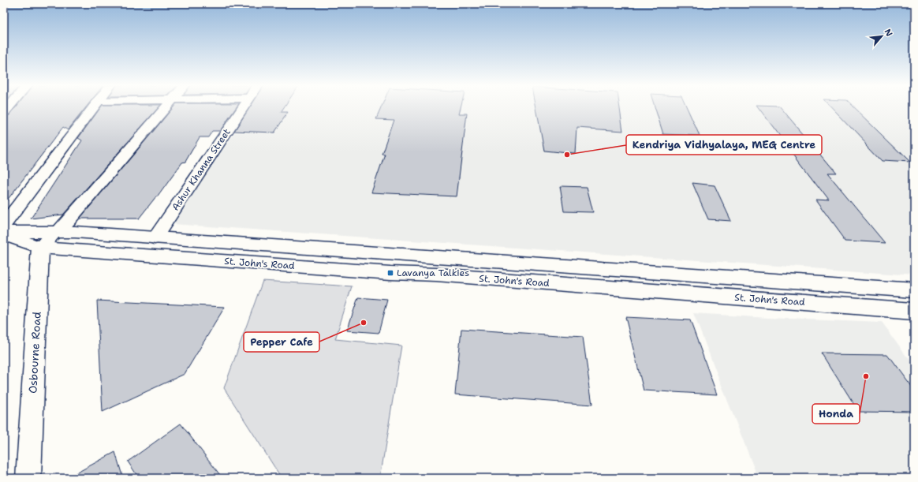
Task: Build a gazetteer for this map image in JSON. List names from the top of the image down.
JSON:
{
  "streets": {
    "main road": ["St. John's Road"],
    "street": ["Ashur Khanna Street", "Osbourne Road"]
  },
  "crossings": [
    ["Ashur Khanna Street", "St. John's Road"],
    ["St. John's Road", "Osbourne Road"]
  ],
  "places": {
    "other": ["Kendriya Vidhyalaya, MEG Centre", "Pepper Cafe", "Honda"],
    "transit": ["Lavanya Talkies"]
  },
  "north": "top right"
}
